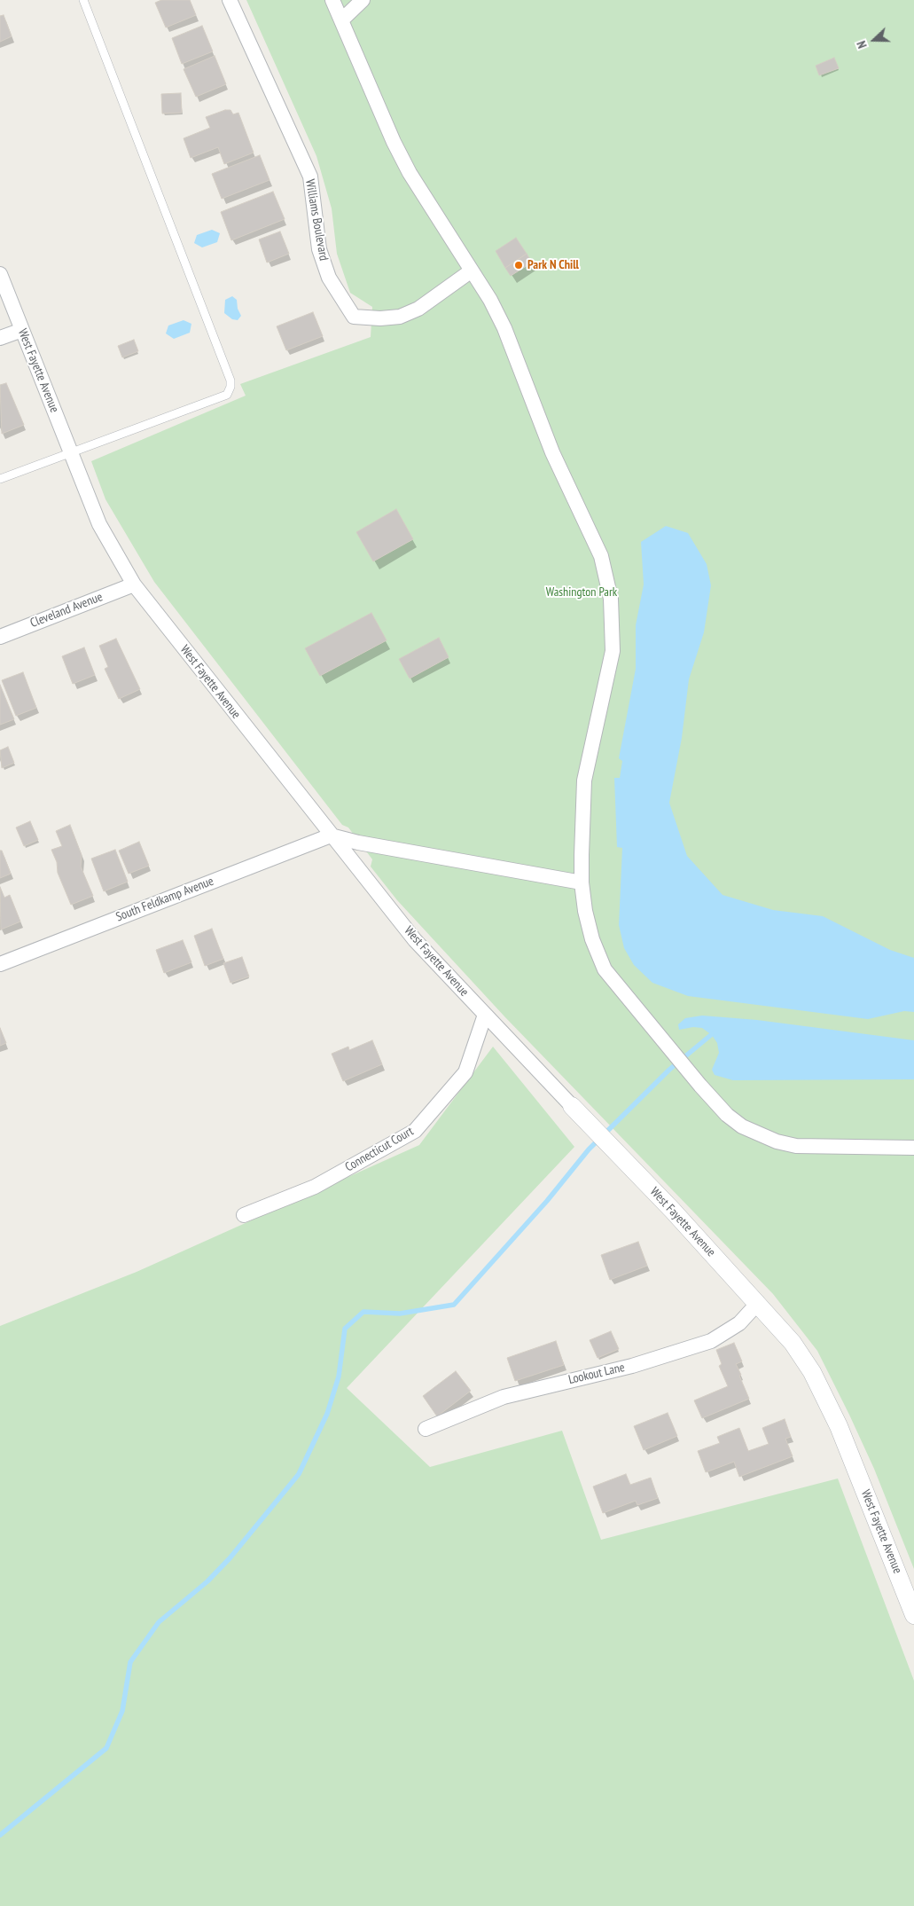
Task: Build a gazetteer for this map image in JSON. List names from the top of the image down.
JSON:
{
  "streets": {
    "street": [
      "Williams Boulevard",
      "West Fayette Avenue",
      "Cleveland Avenue",
      "South Feldkamp Avenue",
      "Connecticut Court",
      "Lookout Lane"
    ]
  },
  "crossings": [
    ["West Fayette Avenue", "Cleveland Avenue"],
    ["West Fayette Avenue", "South Feldkamp Avenue"],
    ["West Fayette Avenue", "Connecticut Court"],
    ["West Fayette Avenue", "Lookout Lane"]
  ],
  "parks": ["Washington Park"],
  "places": ["Park N Chill"],
  "north": "left"
}
